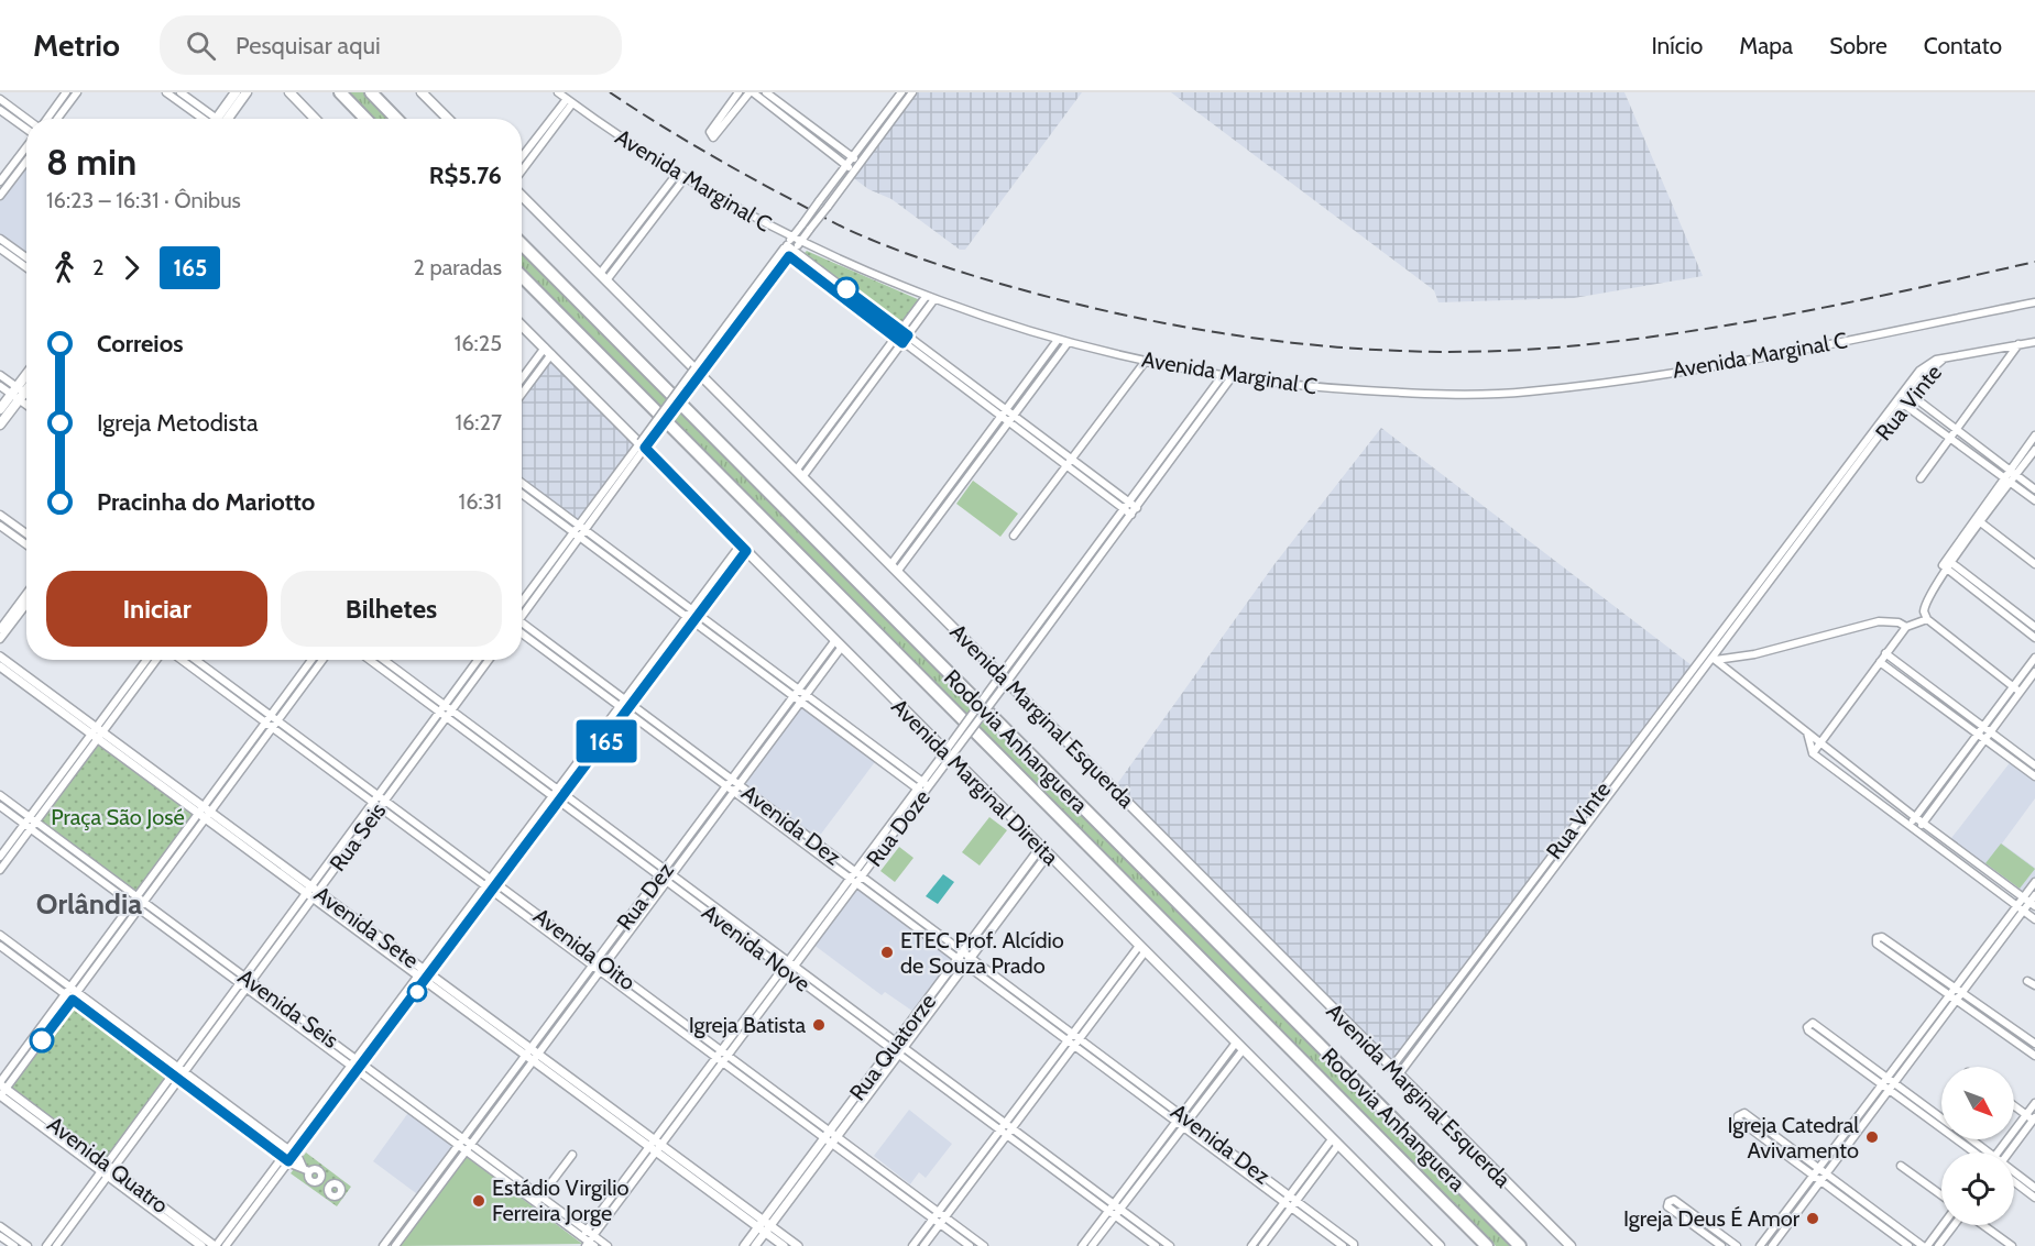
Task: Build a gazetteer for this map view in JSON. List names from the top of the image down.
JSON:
{
  "streets": {
    "highway": ["Rodovia Anhanguera"],
    "main road": ["Avenida Marginal Esquerda", "Avenida Marginal Direita"],
    "street": [
      "Avenida Marginal C",
      "Rua Vinte",
      "Avenida Dez",
      "Rua Doze",
      "Rua Seis",
      "Rua Dez",
      "Avenida Sete",
      "Avenida Nove",
      "Avenida Oito",
      "Avenida Seis",
      "Rua Quatorze",
      "Avenida Quatro"
    ]
  },
  "crossings": [
    ["Avenida Marginal C", "Rua Doze"],
    ["Rua Vinte", "Avenida Marginal Esquerda"],
    ["Avenida Marginal Esquerda", "Rua Doze"],
    ["Avenida Marginal Direita", "Rua Doze"],
    ["Avenida Marginal Direita", "Rua Dez"],
    ["Avenida Marginal Direita", "Rua Quatorze"],
    ["Avenida Dez", "Rua Doze"],
    ["Avenida Dez", "Rua Dez"],
    ["Avenida Dez", "Rua Quatorze"],
    ["Rua Doze", "Avenida Sete"],
    ["Rua Doze", "Avenida Nove"],
    ["Rua Doze", "Avenida Oito"],
    ["Rua Doze", "Avenida Seis"],
    ["Rua Seis", "Avenida Sete"],
    ["Rua Seis", "Avenida Nove"],
    ["Rua Seis", "Avenida Oito"],
    ["Rua Seis", "Avenida Seis"],
    ["Rua Seis", "Avenida Quatro"],
    ["Rua Dez", "Avenida Sete"],
    ["Rua Dez", "Avenida Nove"],
    ["Rua Dez", "Avenida Oito"],
    ["Rua Dez", "Avenida Seis"],
    ["Avenida Sete", "Rua Quatorze"],
    ["Avenida Nove", "Rua Quatorze"],
    ["Avenida Oito", "Rua Quatorze"]
  ],
  "districts": ["Orlândia"],
  "parks": ["Praça São José"],
  "places": [
    "ETEC Prof. Alcídio de Souza Prado",
    "Igreja Batista",
    "Igreja Catedral Avivamento",
    "Estádio Virgilio Ferreira Jorge",
    "Igreja Deus É Amor"
  ],
  "lines": ["bus line 165"],
  "north": "bottom right",
  "page": {
    "header": "Metrio",
    "search": "Pesquisar aqui",
    "nav": [
      "Início",
      "Mapa",
      "Sobre",
      "Contato"
    ],
    "on_map": "165",
    "heading": ["8 min", "16:23 – 16:31 · Ônibus", "R$5.76"],
    "legs": ["2", "165", "2 paradas"],
    "list": [
      {
        "name": "Correios",
        "value": "16:25"
      },
      {
        "name": "Igreja Metodista",
        "value": "16:27"
      },
      {
        "name": "Pracinha do Mariotto",
        "value": "16:31"
      }
    ],
    "buttons": ["Iniciar", "Bilhetes"]
  }
}
